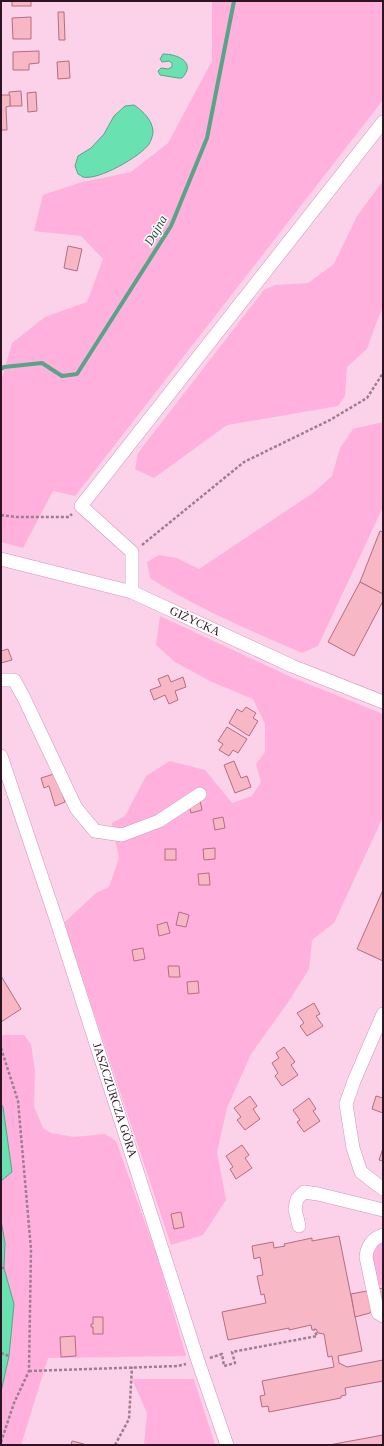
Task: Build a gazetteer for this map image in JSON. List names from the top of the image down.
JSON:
{
  "streets": {
    "street": ["GIŻYCKA", "JASZCZURCZA GÓRA"]
  },
  "water": ["Dajna"]
}
